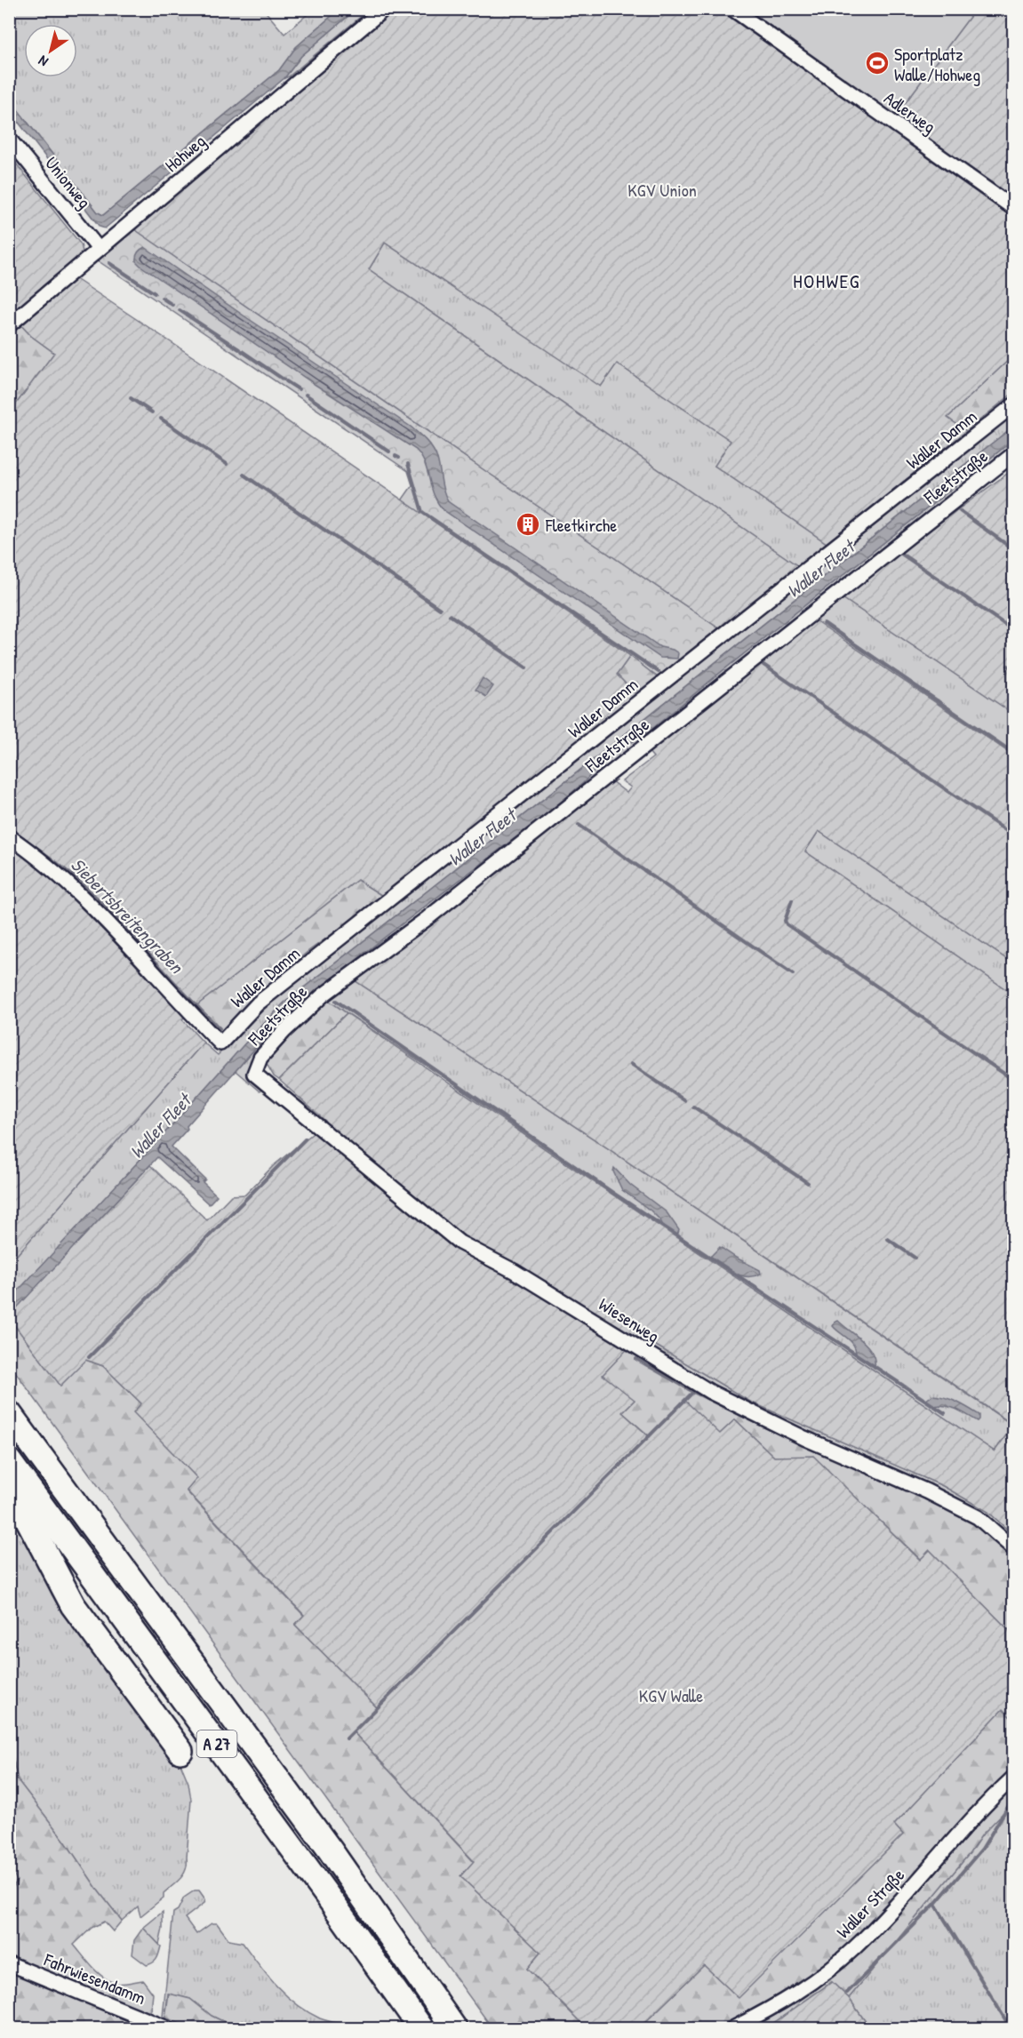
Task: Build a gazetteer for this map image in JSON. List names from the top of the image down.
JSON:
{
  "streets": {
    "highway": ["A 27"],
    "street": [
      "Adlerweg",
      "Hohweg",
      "Unionweg",
      "Waller Damm",
      "Fleetstraße",
      "Wiesenweg",
      "Waller Straße",
      "Fahrwiesendamm"
    ]
  },
  "crossings": [
    ["Hohweg", "Unionweg"],
    ["Fleetstraße", "Wiesenweg"]
  ],
  "districts": ["HOHWEG"],
  "water": ["Waller Fleet", "Siebertsbreitengraben"],
  "parks": ["KGV Union", "KGV Walle"],
  "places": {
    "sports": ["Sportplatz Walle/Hohweg"],
    "building": ["Fleetkirche"]
  },
  "north": "bottom left"
}
